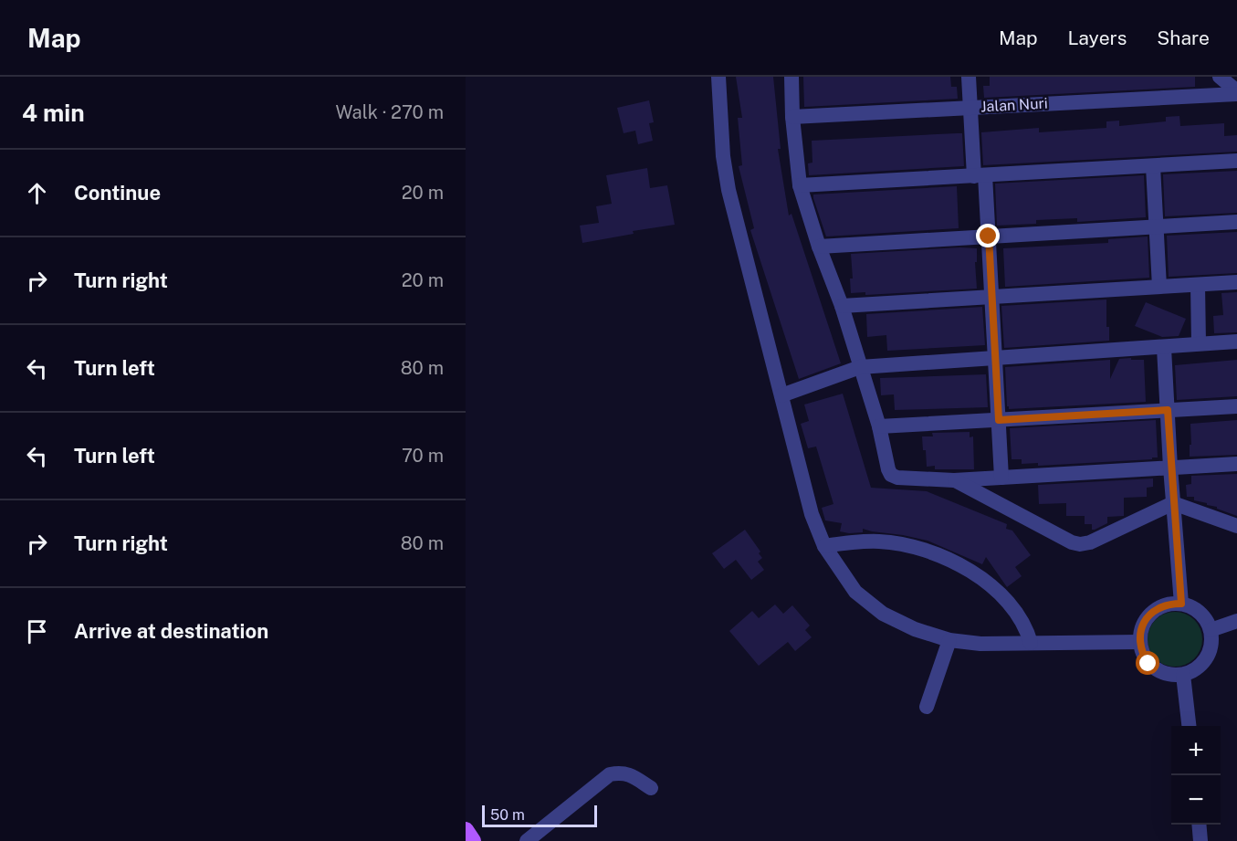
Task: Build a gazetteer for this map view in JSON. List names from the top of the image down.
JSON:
{
  "streets": {
    "street": ["Jalan Nuri"]
  },
  "scale_bar": "50 m",
  "page": {
    "header": "Map",
    "nav": ["Map", "Layers", "Share"],
    "heading": ["4 min", "Walk · 270 m"],
    "list": [
      ["Continue", "20 m"],
      ["Turn right", "20 m"],
      ["Turn left", "80 m"],
      ["Turn left", "70 m"],
      ["Turn right", "80 m"],
      "Arrive at destination"
    ],
    "map_buttons": ["+", "−"],
    "scale": "50 m"
  }
}
